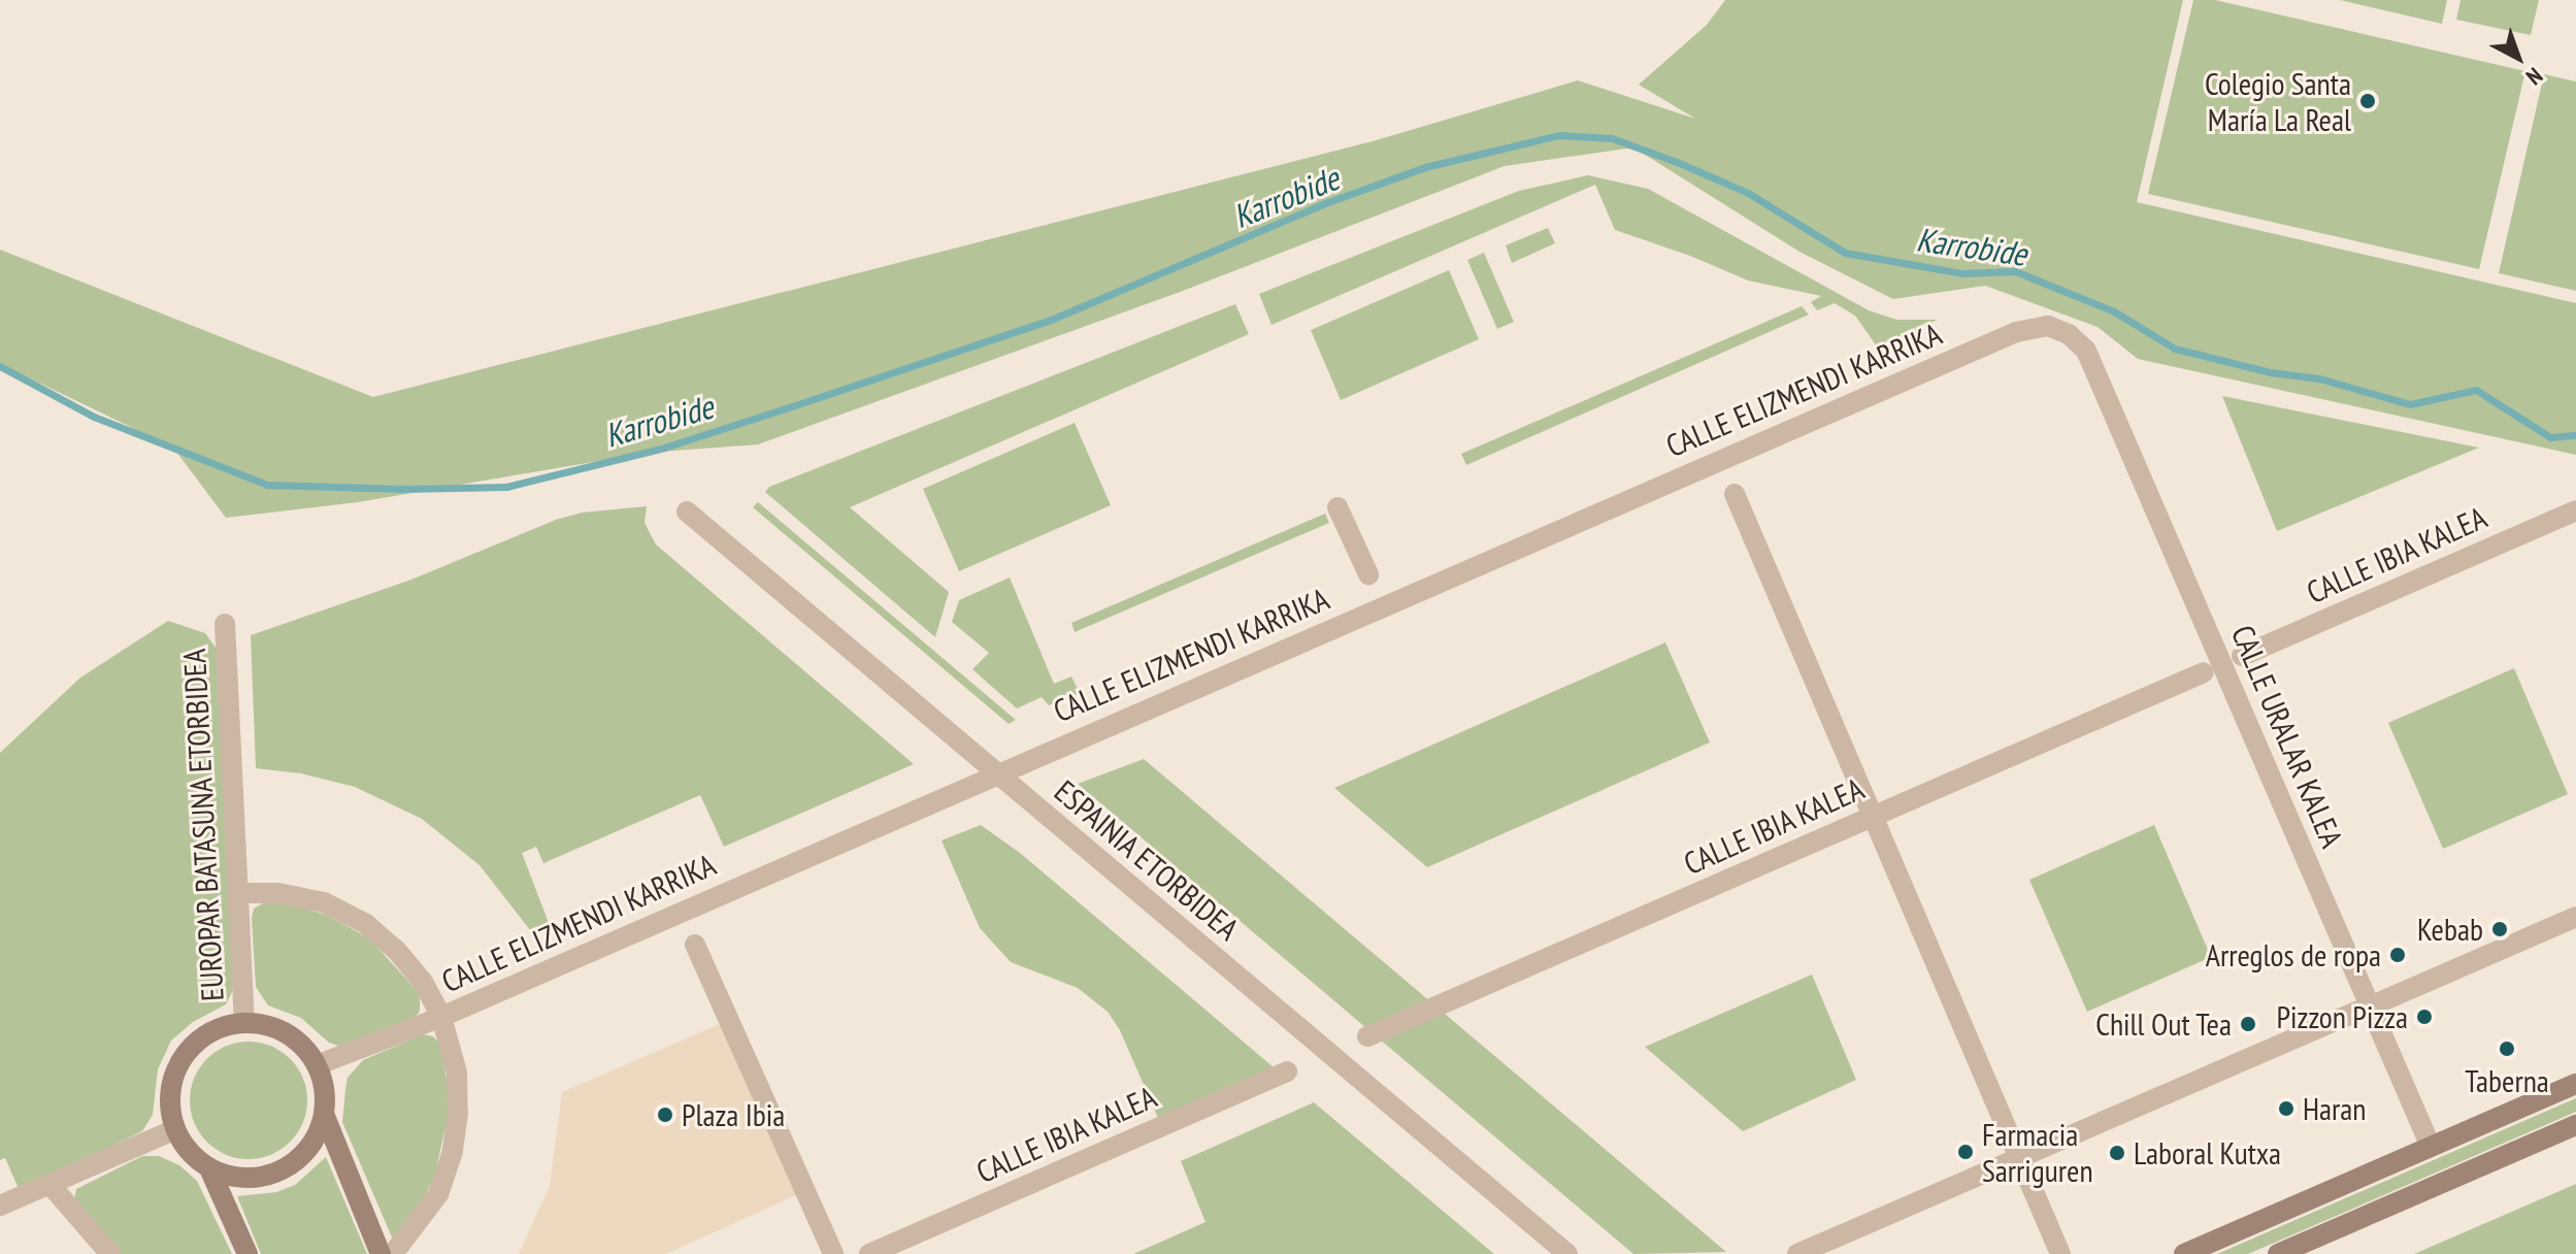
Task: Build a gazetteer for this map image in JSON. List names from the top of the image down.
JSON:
{
  "streets": {
    "street": [
      "CALLE ELIZMENDI KARRIKA",
      "CALLE IBIA KALEA",
      "CALLE URALAR KALEA",
      "EUROPAR BATASUNA ETORBIDEA",
      "ESPAINIA ETORBIDEA"
    ]
  },
  "crossings": [
    ["CALLE ELIZMENDI KARRIKA", "CALLE URALAR KALEA"],
    ["CALLE ELIZMENDI KARRIKA", "EUROPAR BATASUNA ETORBIDEA"],
    ["CALLE ELIZMENDI KARRIKA", "ESPAINIA ETORBIDEA"]
  ],
  "water": ["Karrobide"],
  "places": [
    "Colegio Santa María La Real",
    "Kebab",
    "Arreglos de ropa",
    "Pizzon Pizza",
    "Chill Out Tea",
    "Taberna",
    "Haran",
    "Plaza Ibia",
    "Farmacia Sarriguren",
    "Laboral Kutxa"
  ],
  "north": "bottom right"
}
